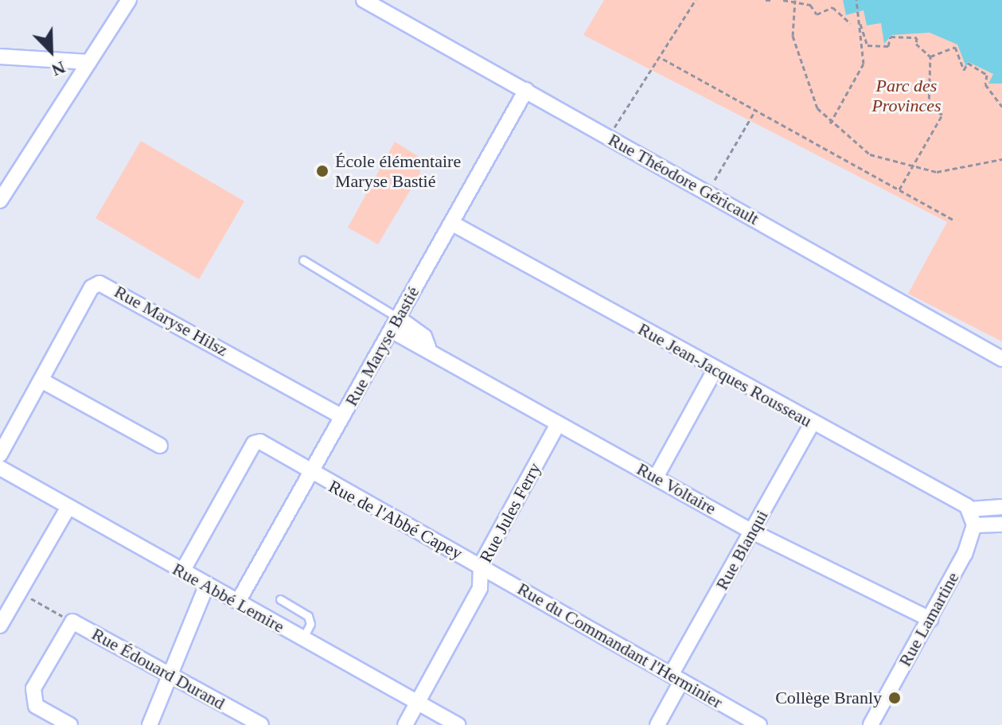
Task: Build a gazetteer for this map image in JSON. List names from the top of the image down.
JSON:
{
  "streets": {
    "street": [
      "Rue Théodore Géricault",
      "Rue Maryse Hilsz",
      "Rue Maryse Bastié",
      "Rue Jean-Jacques Rousseau",
      "Rue Voltaire",
      "Rue Jules Ferry",
      "Rue de l'Abbé Capey",
      "Rue Blanqui",
      "Rue Abbé Lemire",
      "Rue Lamartine",
      "Rue du Commandant l'Herminier",
      "Rue Édouard Durand"
    ]
  },
  "crossings": [
    ["Rue Théodore Géricault", "Rue Maryse Bastié"],
    ["Rue Maryse Hilsz", "Rue Maryse Bastié"],
    ["Rue Maryse Bastié", "Rue Jean-Jacques Rousseau"],
    ["Rue Maryse Bastié", "Rue Voltaire"],
    ["Rue Maryse Bastié", "Rue de l'Abbé Capey"],
    ["Rue Maryse Bastié", "Rue Abbé Lemire"],
    ["Rue Jean-Jacques Rousseau", "Rue Blanqui"],
    ["Rue Voltaire", "Rue Jules Ferry"],
    ["Rue Voltaire", "Rue Blanqui"],
    ["Rue Voltaire", "Rue Lamartine"],
    ["Rue Jules Ferry", "Rue de l'Abbé Capey"],
    ["Rue Jules Ferry", "Rue Abbé Lemire"],
    ["Rue Jules Ferry", "Rue du Commandant l'Herminier"],
    ["Rue de l'Abbé Capey", "Rue Abbé Lemire"],
    ["Rue de l'Abbé Capey", "Rue du Commandant l'Herminier"],
    ["Rue Blanqui", "Rue du Commandant l'Herminier"]
  ],
  "parks": ["Parc des Provinces"],
  "places": ["École élémentaire Maryse Bastié", "Collège Branly"],
  "north": "bottom right"
}
